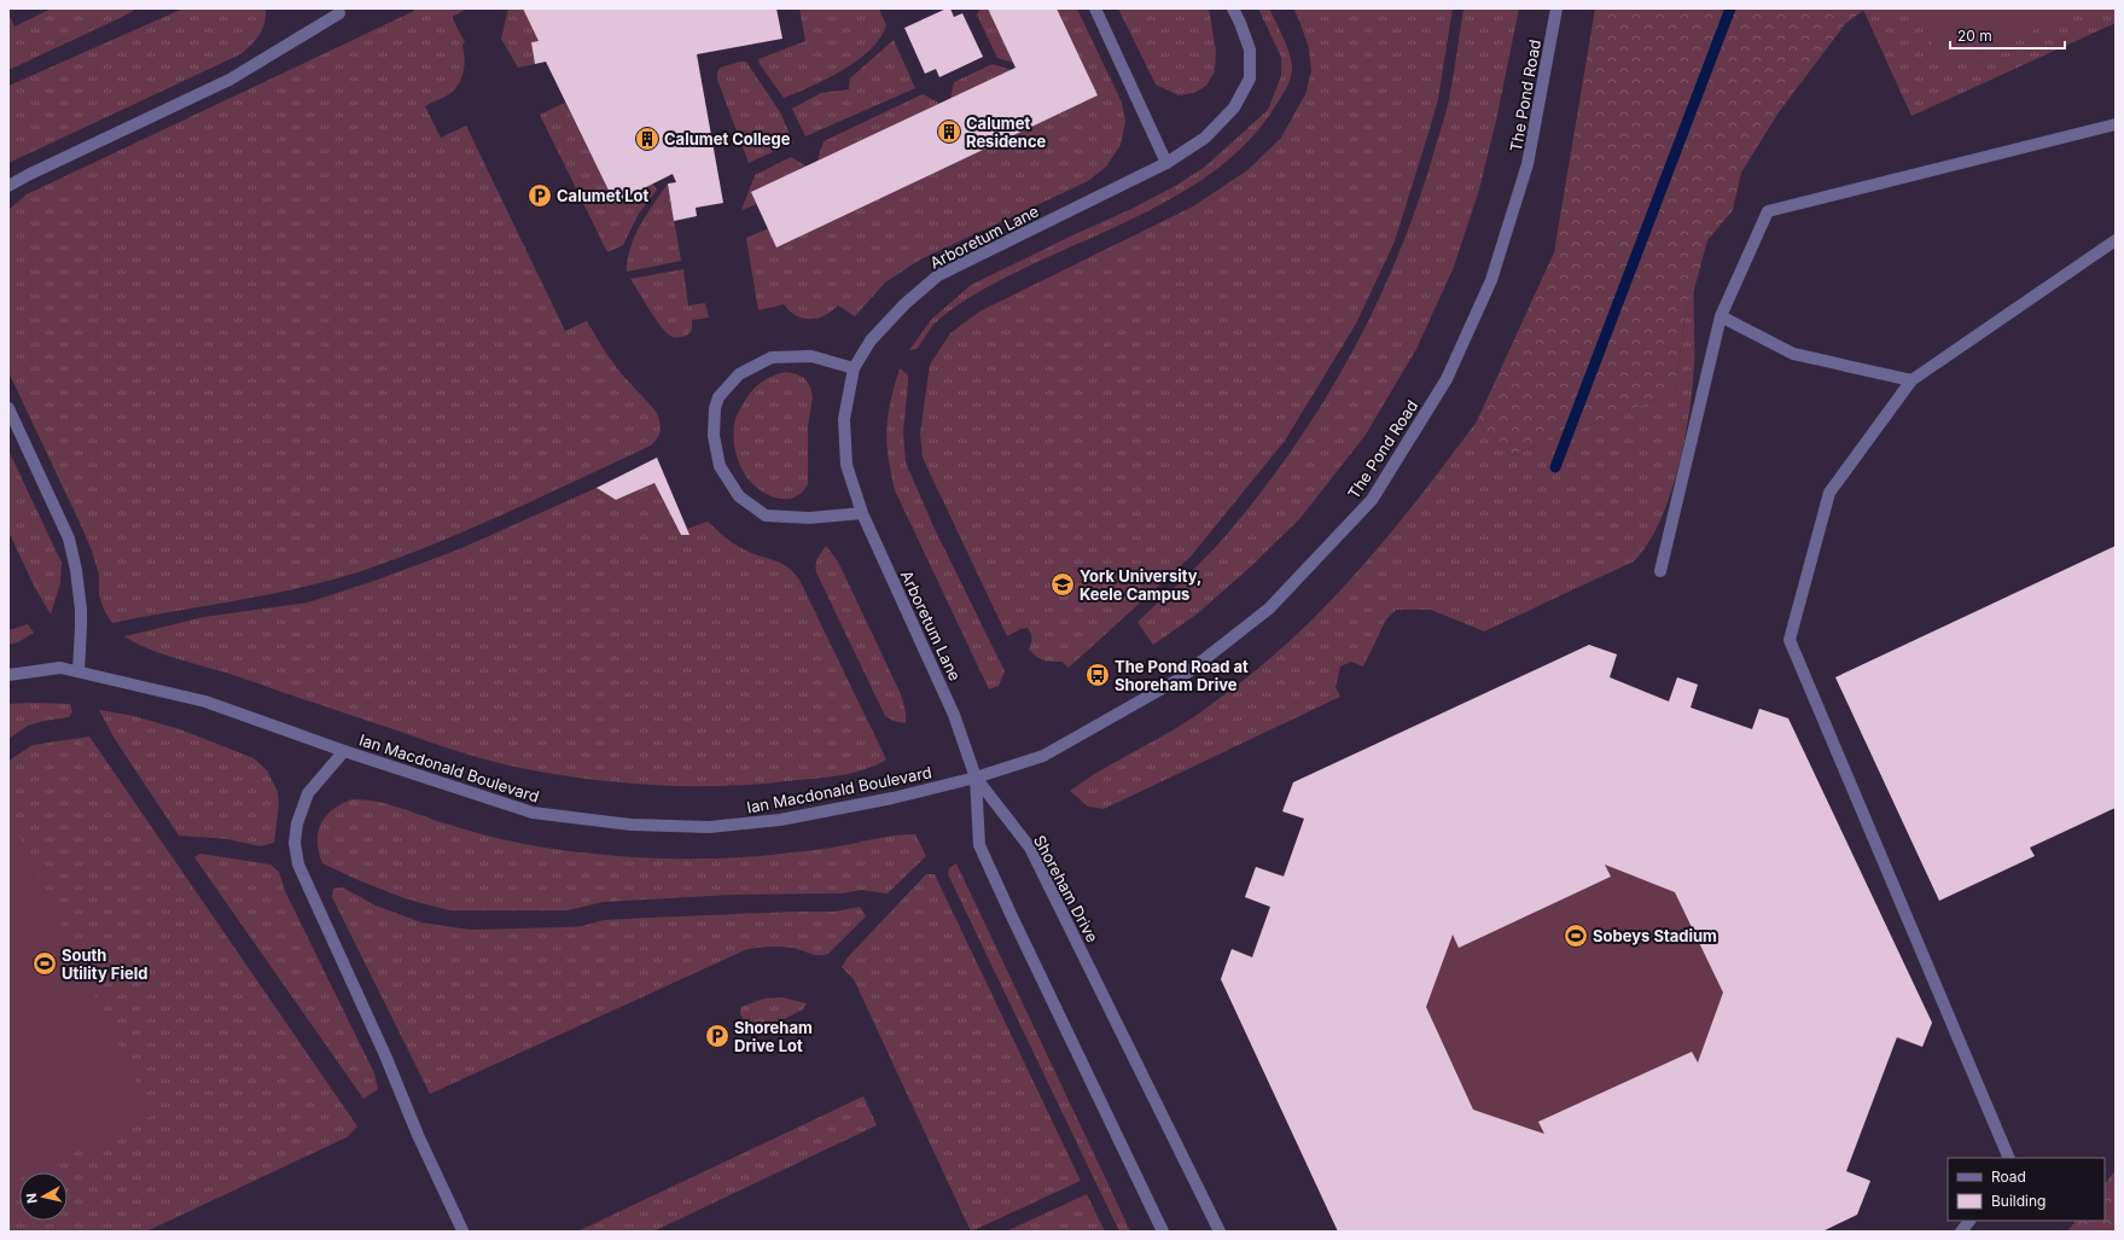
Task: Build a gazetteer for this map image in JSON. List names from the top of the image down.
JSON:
{
  "streets": {
    "street": [
      "The Pond Road",
      "Arboretum Lane",
      "Ian Macdonald Boulevard",
      "Shoreham Drive"
    ]
  },
  "crossings": [
    ["The Pond Road", "Arboretum Lane"],
    ["The Pond Road", "Ian Macdonald Boulevard"],
    ["The Pond Road", "Shoreham Drive"],
    ["Arboretum Lane", "Ian Macdonald Boulevard"],
    ["Arboretum Lane", "Shoreham Drive"],
    ["Ian Macdonald Boulevard", "Shoreham Drive"]
  ],
  "places": {
    "building": ["Calumet Residence", "Calumet College"],
    "parking": ["Calumet Lot", "Shoreham Drive Lot"],
    "school or university": ["York University, Keele Campus"],
    "bus stop": ["The Pond Road at Shoreham Drive"],
    "sports": ["Sobeys Stadium", "South Utility Field"]
  },
  "legend": ["Road", "Building"],
  "scale_bar": "20 m",
  "north": "left"
}
